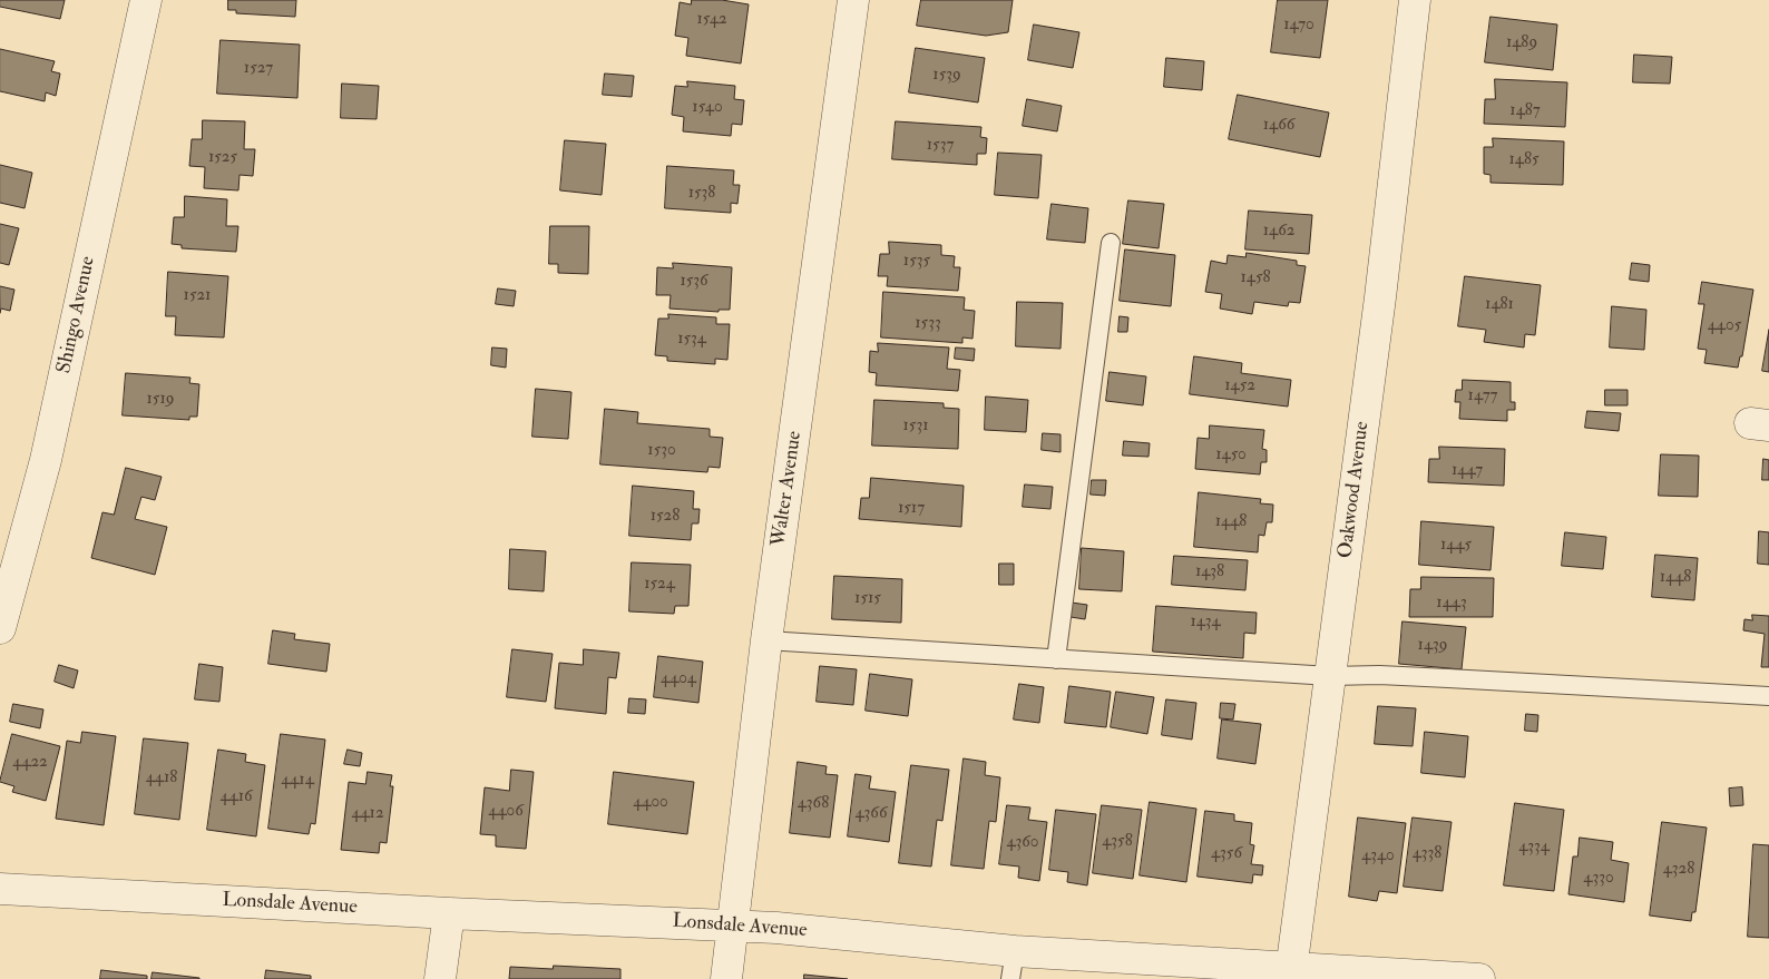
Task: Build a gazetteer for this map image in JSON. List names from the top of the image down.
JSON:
{
  "streets": {
    "street": [
      "Shingo Avenue",
      "Walter Avenue",
      "Oakwood Avenue",
      "Lonsdale Avenue"
    ]
  },
  "crossings": [
    ["Walter Avenue", "Lonsdale Avenue"],
    ["Oakwood Avenue", "Lonsdale Avenue"]
  ],
  "house_numbers": [
    "1542",
    "1470",
    "1489",
    "1527",
    "1539",
    "1540",
    "1487",
    "1466",
    "1537",
    "1525",
    "1485",
    "1538",
    "1462",
    "1535",
    "1458",
    "1536",
    "1521",
    "1481",
    "1533",
    "4405",
    "1534",
    "1452",
    "1477",
    "1519",
    "1531",
    "1530",
    "1450",
    "1447",
    "1517",
    "1528",
    "1448",
    "1445",
    "1438",
    "1448",
    "1524",
    "1515",
    "1443",
    "1434",
    "1439",
    "4404",
    "4422",
    "4418",
    "4414",
    "4416",
    "4400",
    "4368",
    "4406",
    "4412",
    "4366",
    "4358",
    "4360",
    "4334",
    "4356",
    "4338",
    "4340",
    "4328",
    "4330"
  ]
}
